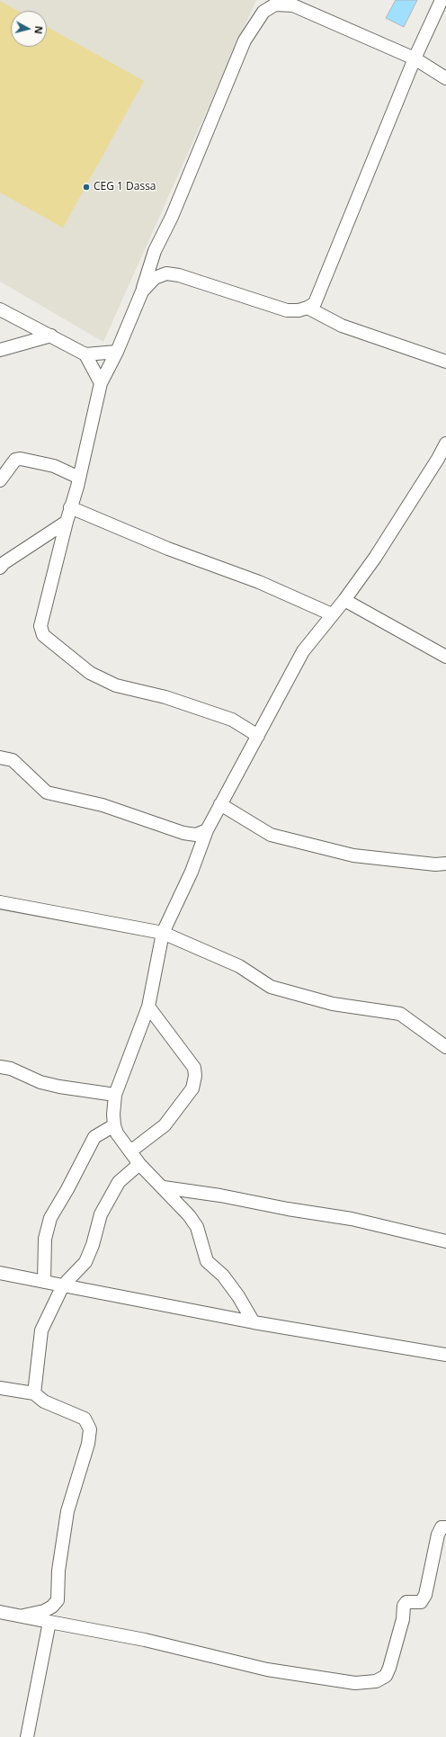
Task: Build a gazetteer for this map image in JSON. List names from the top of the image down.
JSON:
{
  "places": ["CEG 1 Dassa"],
  "north": "right"
}
